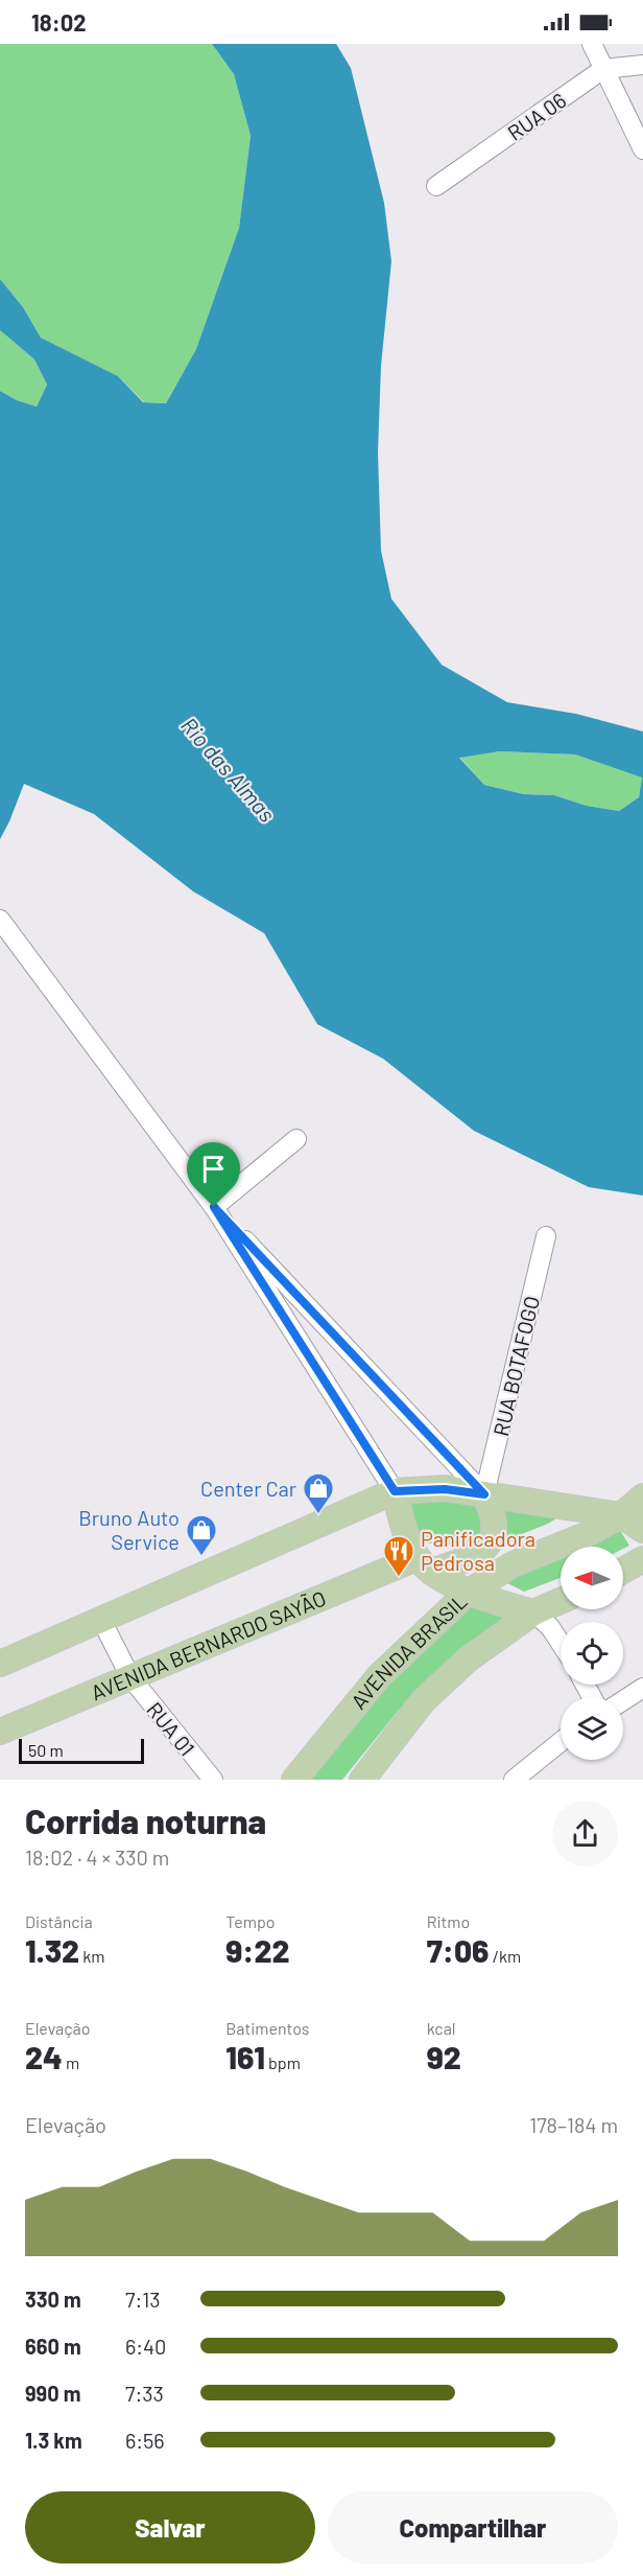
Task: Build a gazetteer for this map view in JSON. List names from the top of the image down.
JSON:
{
  "streets": {
    "main road": ["AVENIDA BERNARDO SAYÃO", "AVENIDA BRASIL"],
    "street": ["RUA 06", "RUA BOTAFOGO", "RUA 01"]
  },
  "crossings": [
    ["RUA BOTAFOGO", "AVENIDA BERNARDO SAYÃO"],
    ["AVENIDA BERNARDO SAYÃO", "RUA 01"]
  ],
  "water": ["Rio das Almas"],
  "places": {
    "shop": ["Center Car", "Bruno Auto Service"],
    "restaurant": ["Panificadora Pedrosa"]
  },
  "scale_bar": "50 m",
  "north": "left",
  "page": {
    "status": "18:02",
    "scale": "50 m",
    "heading": ["Corrida noturna", "18:02 · 4 × 330 m"],
    "stats": [
      ["Distância", "1.32 km"],
      ["Tempo", "9:22"],
      ["Ritmo", "7:06 /km"],
      ["Elevação", "24 m"],
      ["Batimentos", "161 bpm"],
      ["kcal", "92"]
    ],
    "chart": ["Elevação", "178–184 m"],
    "list": [
      {
        "name": "330 m",
        "note": "7:13"
      },
      {
        "name": "660 m",
        "note": "6:40"
      },
      {
        "name": "990 m",
        "note": "7:33"
      },
      {
        "name": "1.3 km",
        "note": "6:56"
      }
    ],
    "buttons": ["Salvar", "Compartilhar"]
  }
}
